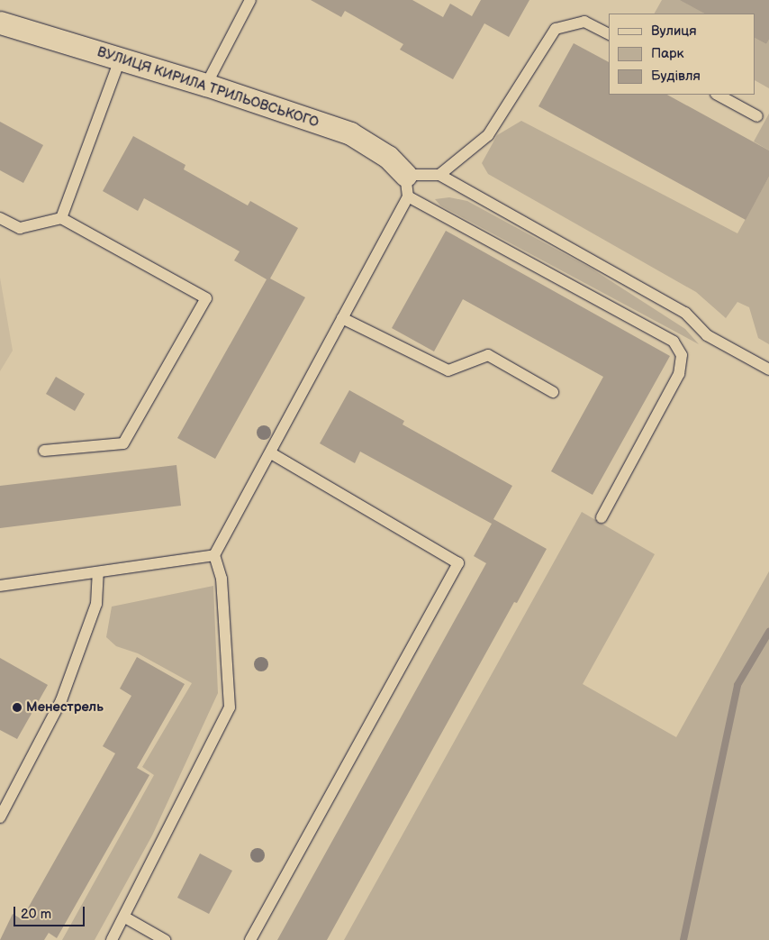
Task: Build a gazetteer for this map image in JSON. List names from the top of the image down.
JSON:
{
  "streets": {
    "street": ["ВУЛИЦЯ КИРИЛА ТРИЛЬОВСЬКОГО"]
  },
  "places": ["Менестрель"],
  "legend": ["Вулиця", "Парк", "Будівля"],
  "scale_bar": "20 m"
}
